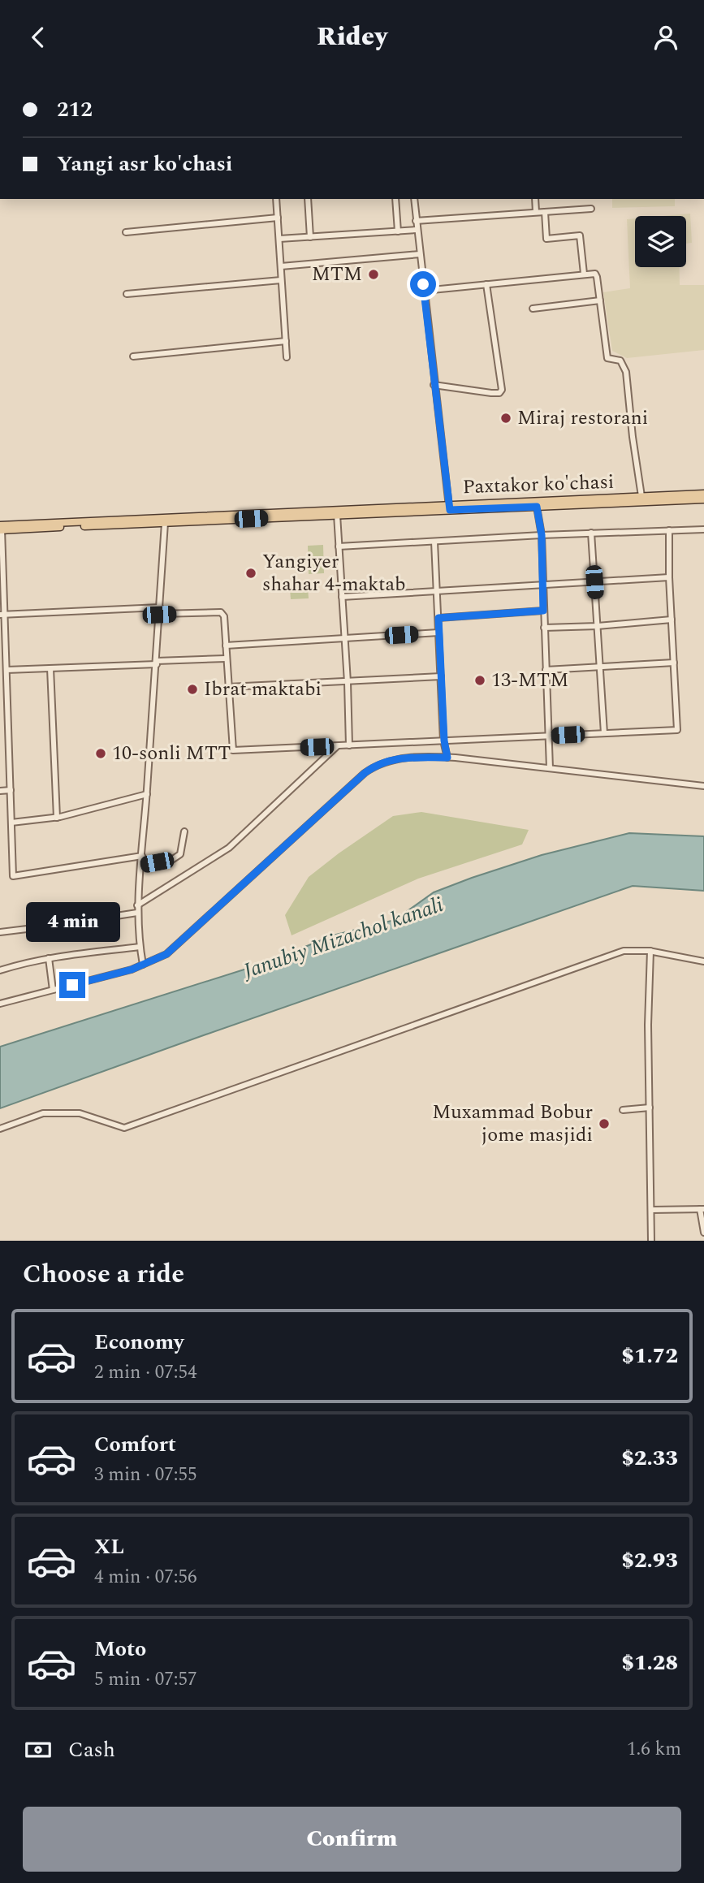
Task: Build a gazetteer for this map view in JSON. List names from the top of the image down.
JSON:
{
  "streets": {
    "main road": ["Paxtakor ko'chasi"]
  },
  "water": ["Janubiy Mizachol kanali"],
  "places": [
    "MTM",
    "Miraj restorani",
    "Yangiyer shahar 4-maktab",
    "13-MTM",
    "Ibrat maktabi",
    "10-sonli MTT",
    "Muxammad Bobur jome masjidi"
  ],
  "page": {
    "header": "Ridey",
    "banner": ["212", "Yangi asr ko'chasi"],
    "bubble": "4 min",
    "heading": "Choose a ride",
    "list": [
      {
        "name": "Economy",
        "note": "2 min · 07:54",
        "value": "$1.72"
      },
      {
        "name": "Comfort",
        "note": "3 min · 07:55",
        "value": "$2.33"
      },
      {
        "name": "XL",
        "note": "4 min · 07:56",
        "value": "$2.93"
      },
      {
        "name": "Moto",
        "note": "5 min · 07:57",
        "value": "$1.28"
      }
    ],
    "pay": ["Cash", "1.6 km"],
    "buttons": "Confirm"
  }
}
